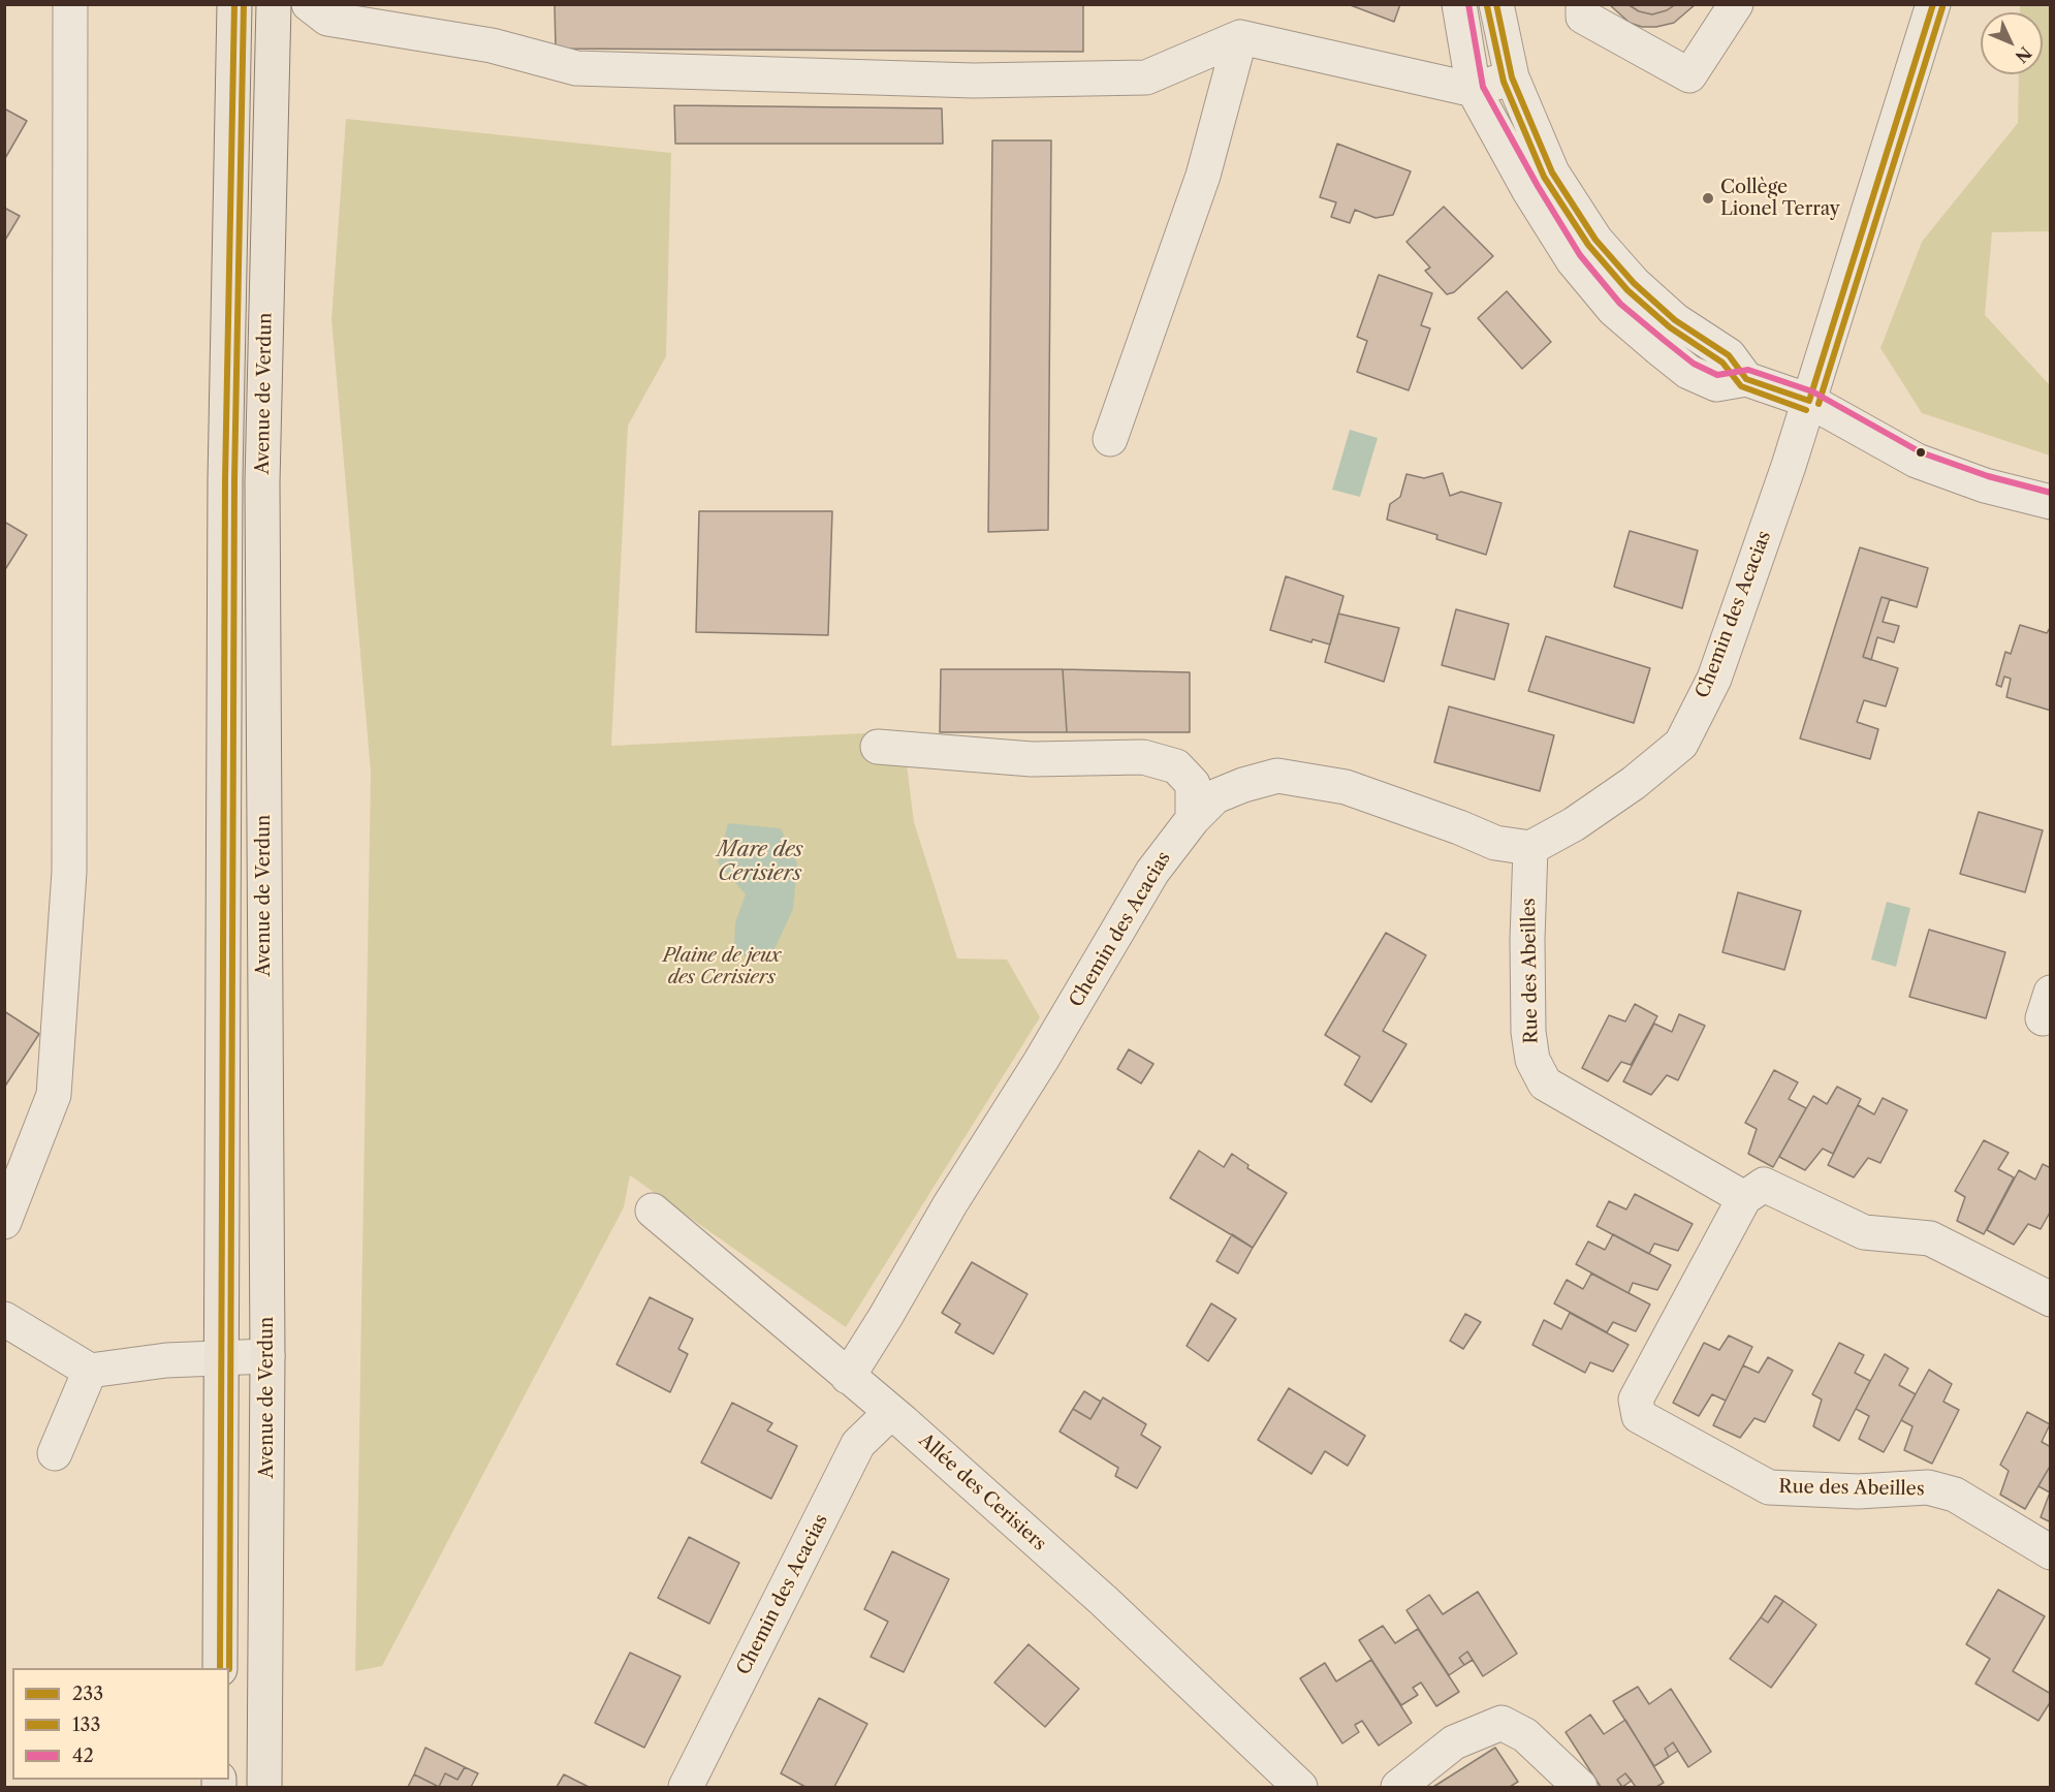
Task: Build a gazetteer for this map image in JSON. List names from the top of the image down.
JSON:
{
  "streets": {
    "main road": ["Avenue de Verdun"],
    "street": ["Chemin des Acacias", "Rue des Abeilles", "Allée des Cerisiers"]
  },
  "crossings": [
    ["Chemin des Acacias", "Rue des Abeilles"],
    ["Chemin des Acacias", "Allée des Cerisiers"]
  ],
  "water": ["Mare des Cerisiers"],
  "parks": ["Plaine de jeux des Cerisiers"],
  "places": ["Collège Lionel Terray"],
  "lines": ["transit line 233", "transit line 133", "transit line 42"],
  "legend": ["233", "133", "42"],
  "north": "bottom right"
}
